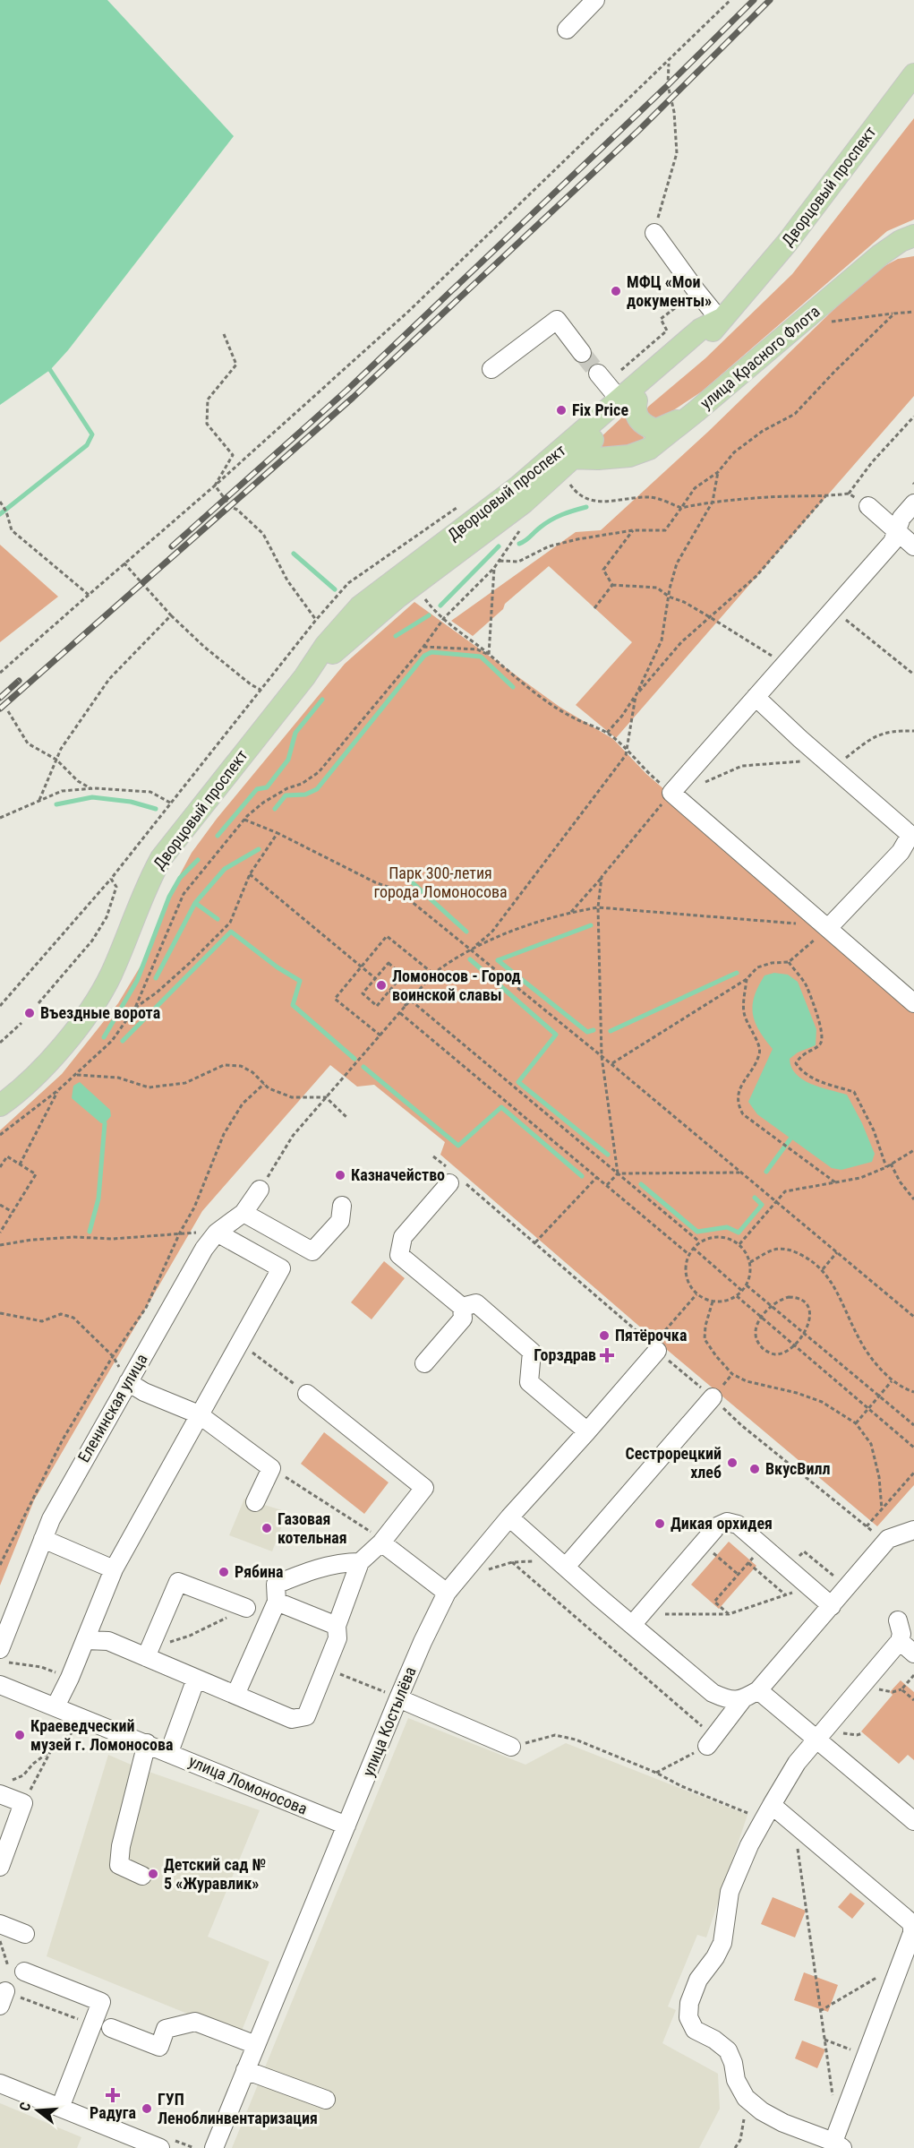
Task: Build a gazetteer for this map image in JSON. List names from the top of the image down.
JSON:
{
  "streets": {
    "main road": ["Дворцовый проспект", "улица Красного Флота"],
    "street": ["Еленинская улица", "улица Костылёва", "улица Ломоносова"]
  },
  "crossings": [
    ["Дворцовый проспект", "улица Красного Флота"],
    ["улица Костылёва", "улица Ломоносова"]
  ],
  "parks": ["Парк 300-летия города Ломоносова"],
  "places": {
    "other": [
      "МФЦ «Мои документы»",
      "Fix Price",
      "Ломоносов - Город воинской славы",
      "Въездные ворота",
      "Казначейство",
      "Пятёрочка",
      "Сестрорецкий хлеб",
      "ВкусВилл",
      "Дикая орхидея",
      "Газовая котельная",
      "Рябина",
      "Краеведческий музей г. Ломоносова",
      "Детский сад № 5 «Журавлик»",
      "ГУП Леноблинвентаризация"
    ],
    "health": ["Горздрав", "Радуга"]
  },
  "north": "left"
}
